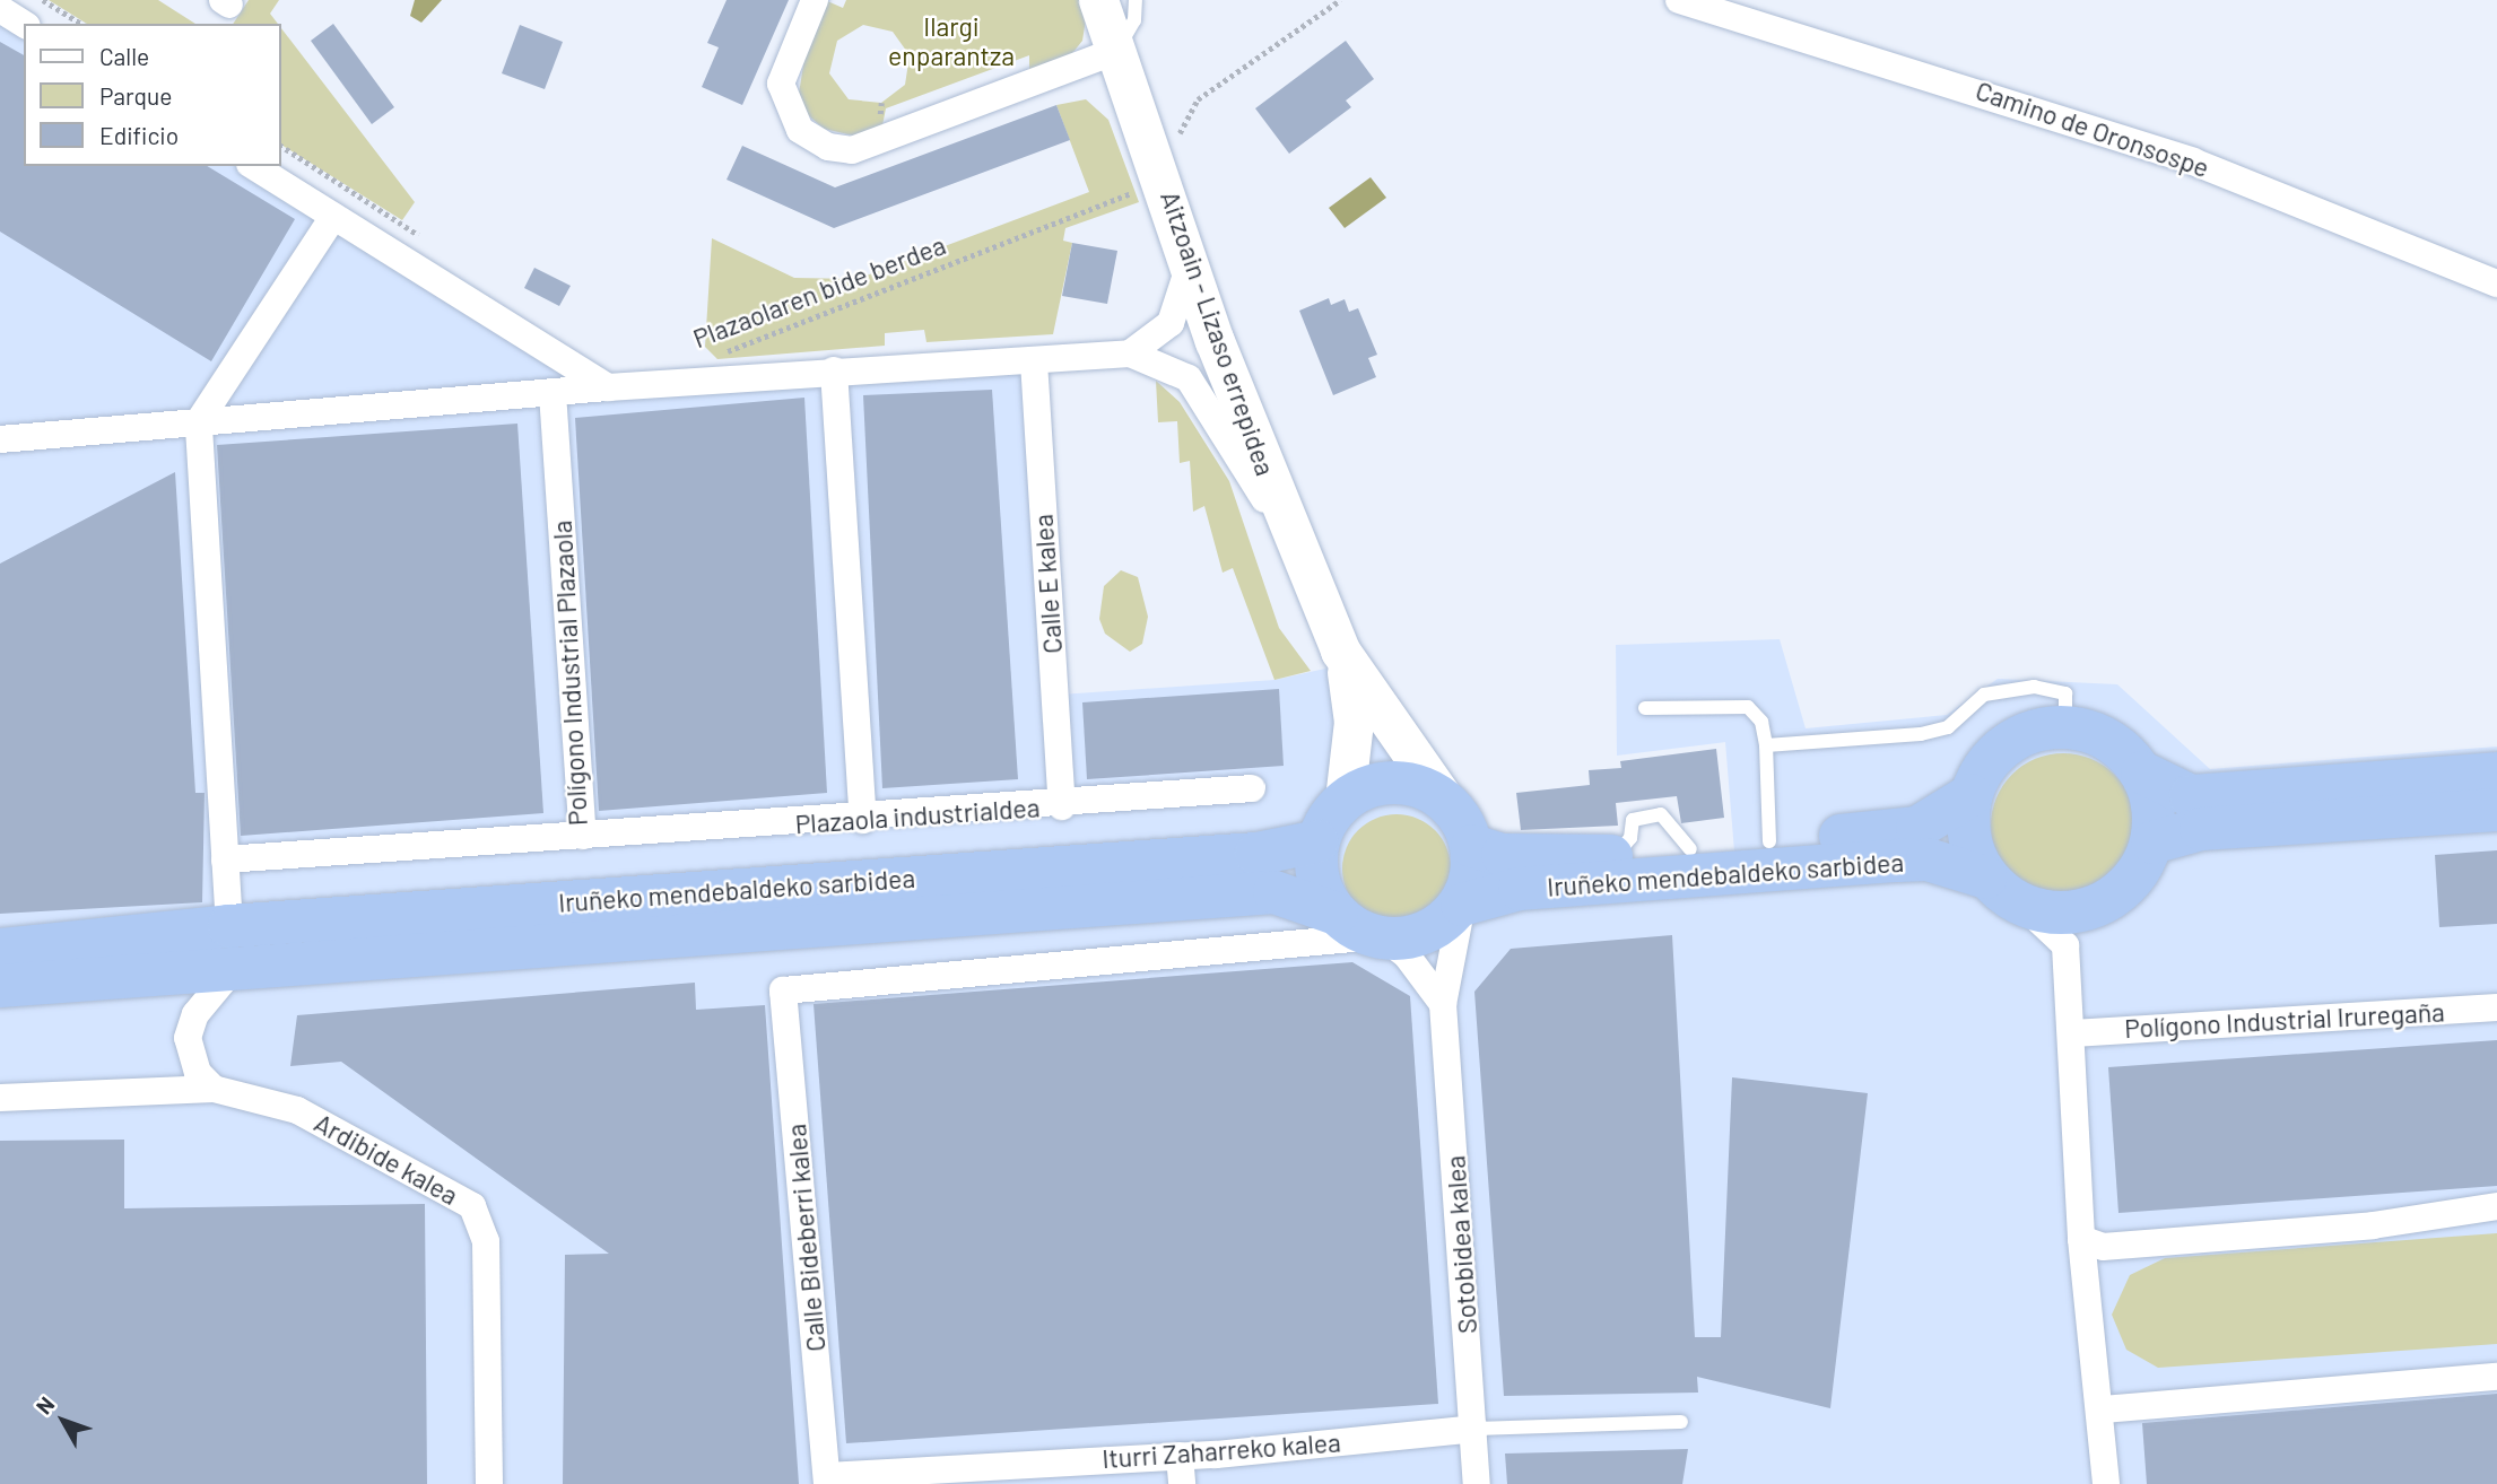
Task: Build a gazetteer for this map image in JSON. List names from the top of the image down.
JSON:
{
  "streets": {
    "highway": ["Iruñeko mendebaldeko sarbidea"],
    "street": [
      "Camino de Oronsospe",
      "Aitzoain - Lizaso errepidea",
      "Calle E kalea",
      "Polígono Industrial Plazaola",
      "Plazaola industrialdea",
      "Polígono Industrial Iruregaña",
      "Ardibide kalea",
      "Calle Bideberri kalea",
      "Sotobidea kalea",
      "Iturri Zaharreko kalea"
    ],
    "path": ["Plazaolaren bide berdea"]
  },
  "crossings": [
    ["Calle E kalea", "Plazaola industrialdea"],
    ["Polígono Industrial Plazaola", "Plazaola industrialdea"],
    ["Iruñeko mendebaldeko sarbidea", "Calle Bideberri kalea"],
    ["Iruñeko mendebaldeko sarbidea", "Sotobidea kalea"],
    ["Calle Bideberri kalea", "Sotobidea kalea"],
    ["Calle Bideberri kalea", "Iturri Zaharreko kalea"],
    ["Sotobidea kalea", "Iturri Zaharreko kalea"]
  ],
  "parks": ["Ilargi enparantza"],
  "legend": ["Calle", "Parque", "Edificio"],
  "north": "top left"
}
